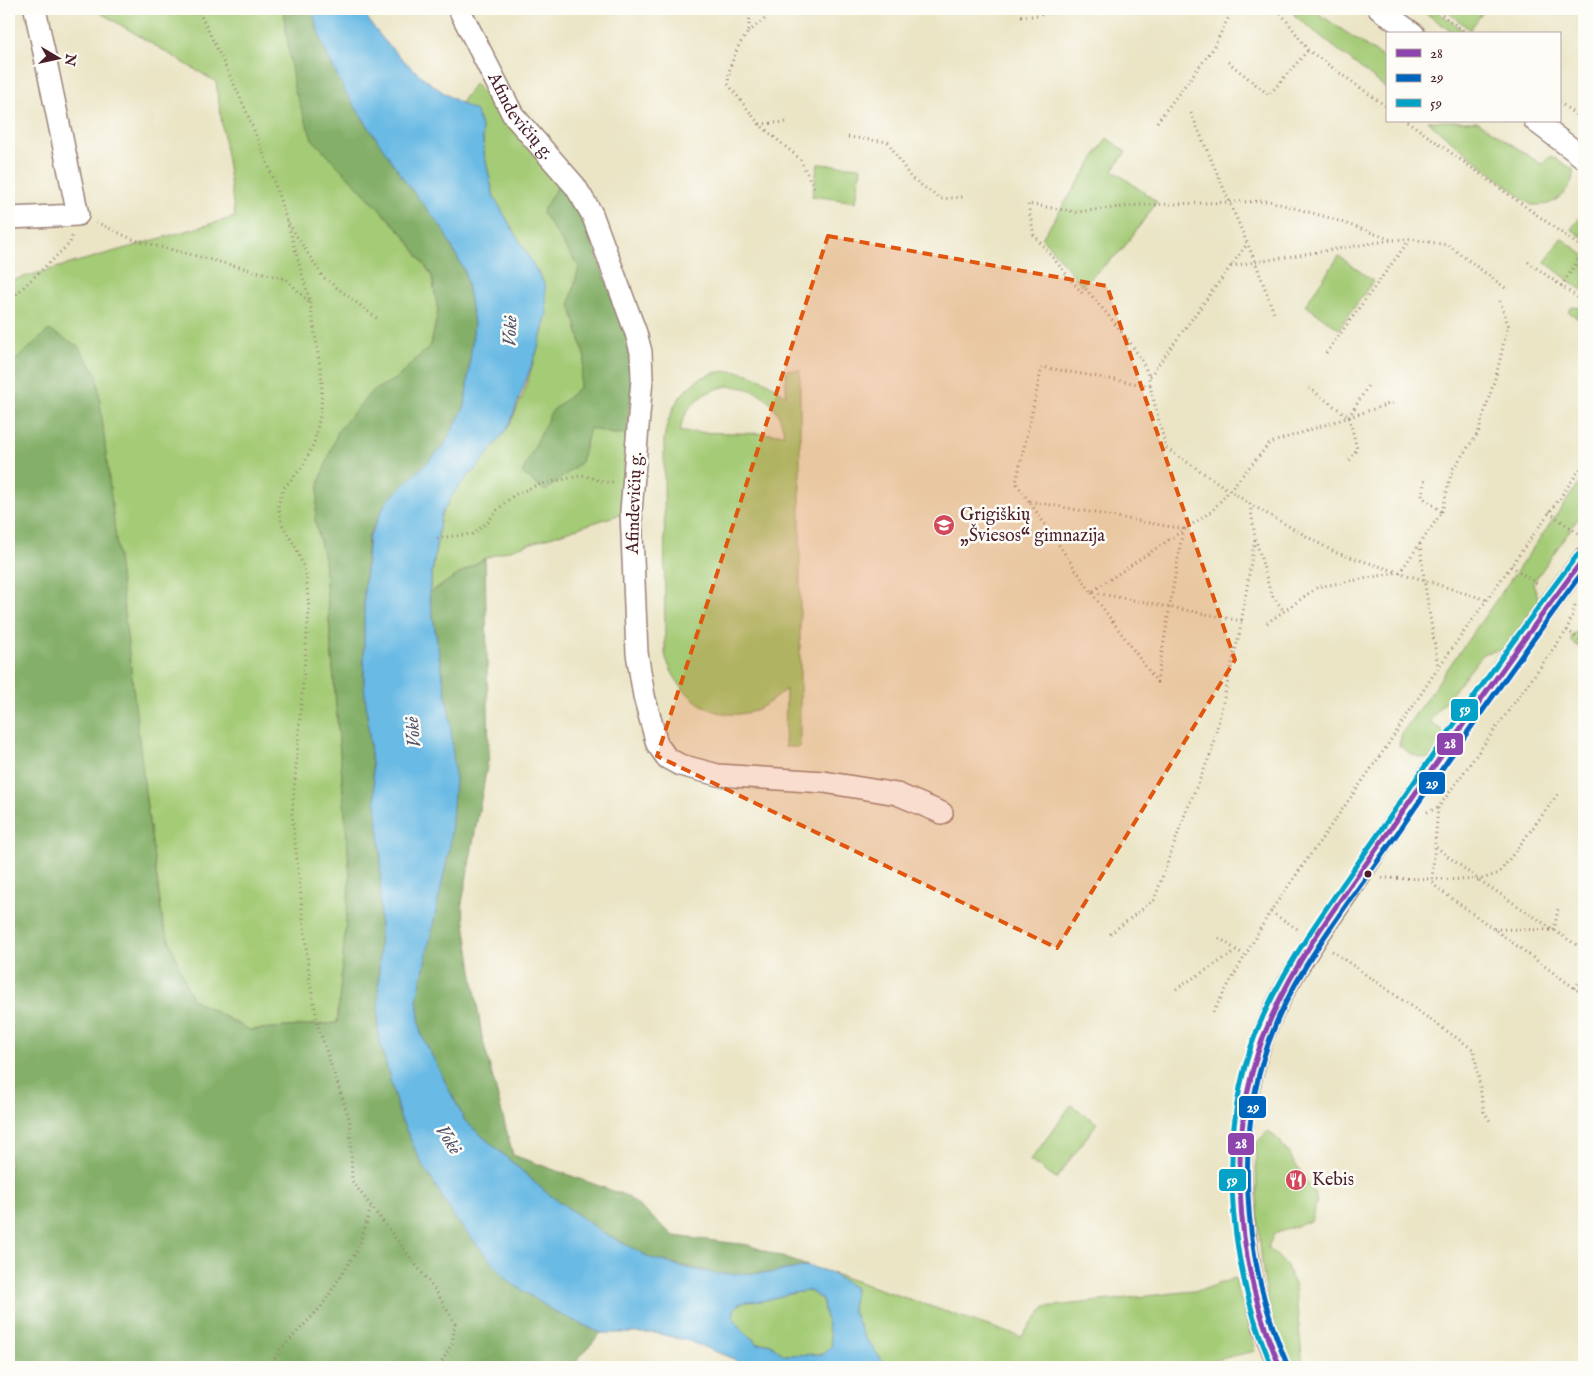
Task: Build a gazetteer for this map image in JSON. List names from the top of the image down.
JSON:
{
  "streets": {
    "street": ["Afindevičių g."]
  },
  "water": ["Vokė"],
  "places": {
    "school or university": ["Grigiškių „Šviesos“ gimnazija"],
    "restaurant": ["Kebis"]
  },
  "lines": ["transit line 59", "transit line 28", "transit line 29"],
  "legend": ["28", "29", "59"],
  "north": "right"
}
